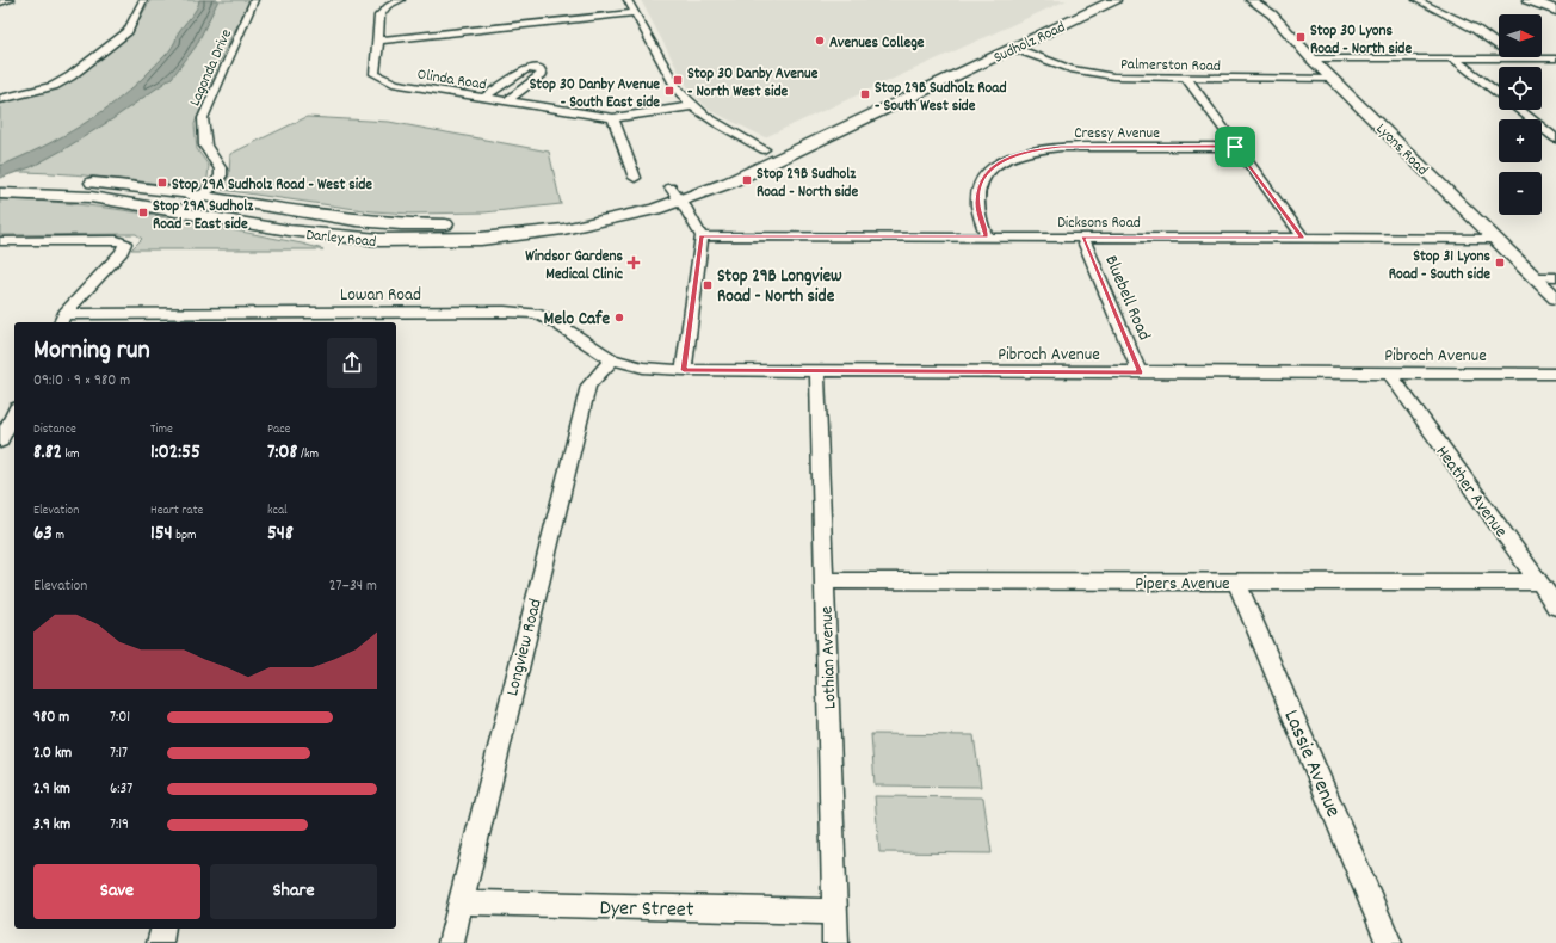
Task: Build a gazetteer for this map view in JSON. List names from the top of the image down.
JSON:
{
  "streets": {
    "main road": ["Sudholz Road", "Darley Road"],
    "street": [
      "Palmerston Road",
      "Lagonda Drive",
      "Olinda Road",
      "Cressy Avenue",
      "Lyons Road",
      "Dicksons Road",
      "Lowan Road",
      "Bluebell Road",
      "Pibroch Avenue",
      "Heather Avenue",
      "Pipers Avenue",
      "Longview Road",
      "Lothian Avenue",
      "Lassie Avenue",
      "Dyer Street"
    ]
  },
  "crossings": [
    ["Sudholz Road", "Palmerston Road"],
    ["Sudholz Road", "Darley Road"],
    ["Palmerston Road", "Lyons Road"],
    ["Lagonda Drive", "Darley Road"],
    ["Cressy Avenue", "Dicksons Road"],
    ["Lyons Road", "Dicksons Road"],
    ["Dicksons Road", "Bluebell Road"],
    ["Lowan Road", "Pibroch Avenue"],
    ["Lowan Road", "Longview Road"],
    ["Bluebell Road", "Pibroch Avenue"],
    ["Pibroch Avenue", "Heather Avenue"],
    ["Pibroch Avenue", "Lothian Avenue"],
    ["Heather Avenue", "Pipers Avenue"],
    ["Pipers Avenue", "Lothian Avenue"],
    ["Pipers Avenue", "Lassie Avenue"],
    ["Longview Road", "Dyer Street"],
    ["Lothian Avenue", "Dyer Street"]
  ],
  "places": {
    "transit": [
      "Stop 30 Lyons Road - North side",
      "Stop 30 Danby Avenue - North West side",
      "Stop 30 Danby Avenue - South East side",
      "Stop 29B Sudholz Road - South West side",
      "Stop 29B Sudholz Road - North side",
      "Stop 29A Sudholz Road - West side",
      "Stop 29A Sudholz Road - East side",
      "Stop 31 Lyons Road - South side",
      "Stop 29B Longview Road - North side"
    ],
    "other": ["Avenues College", "Melo Cafe"],
    "health": ["Windsor Gardens Medical Clinic"]
  },
  "north": "right",
  "page": {
    "map_buttons": ["+", "−"],
    "heading": ["Morning run", "09:10 · 9 × 980 m"],
    "stats": [
      ["Distance", "8.82 km"],
      ["Time", "1:02:55"],
      ["Pace", "7:08 /km"],
      ["Elevation", "63 m"],
      ["Heart rate", "154 bpm"],
      ["kcal", "548"]
    ],
    "chart": ["Elevation", "27–34 m"],
    "list": [
      {
        "name": "980 m",
        "note": "7:01"
      },
      {
        "name": "2.0 km",
        "note": "7:17"
      },
      {
        "name": "2.9 km",
        "note": "6:37"
      },
      {
        "name": "3.9 km",
        "note": "7:19"
      }
    ],
    "buttons": ["Save", "Share"]
  }
}
